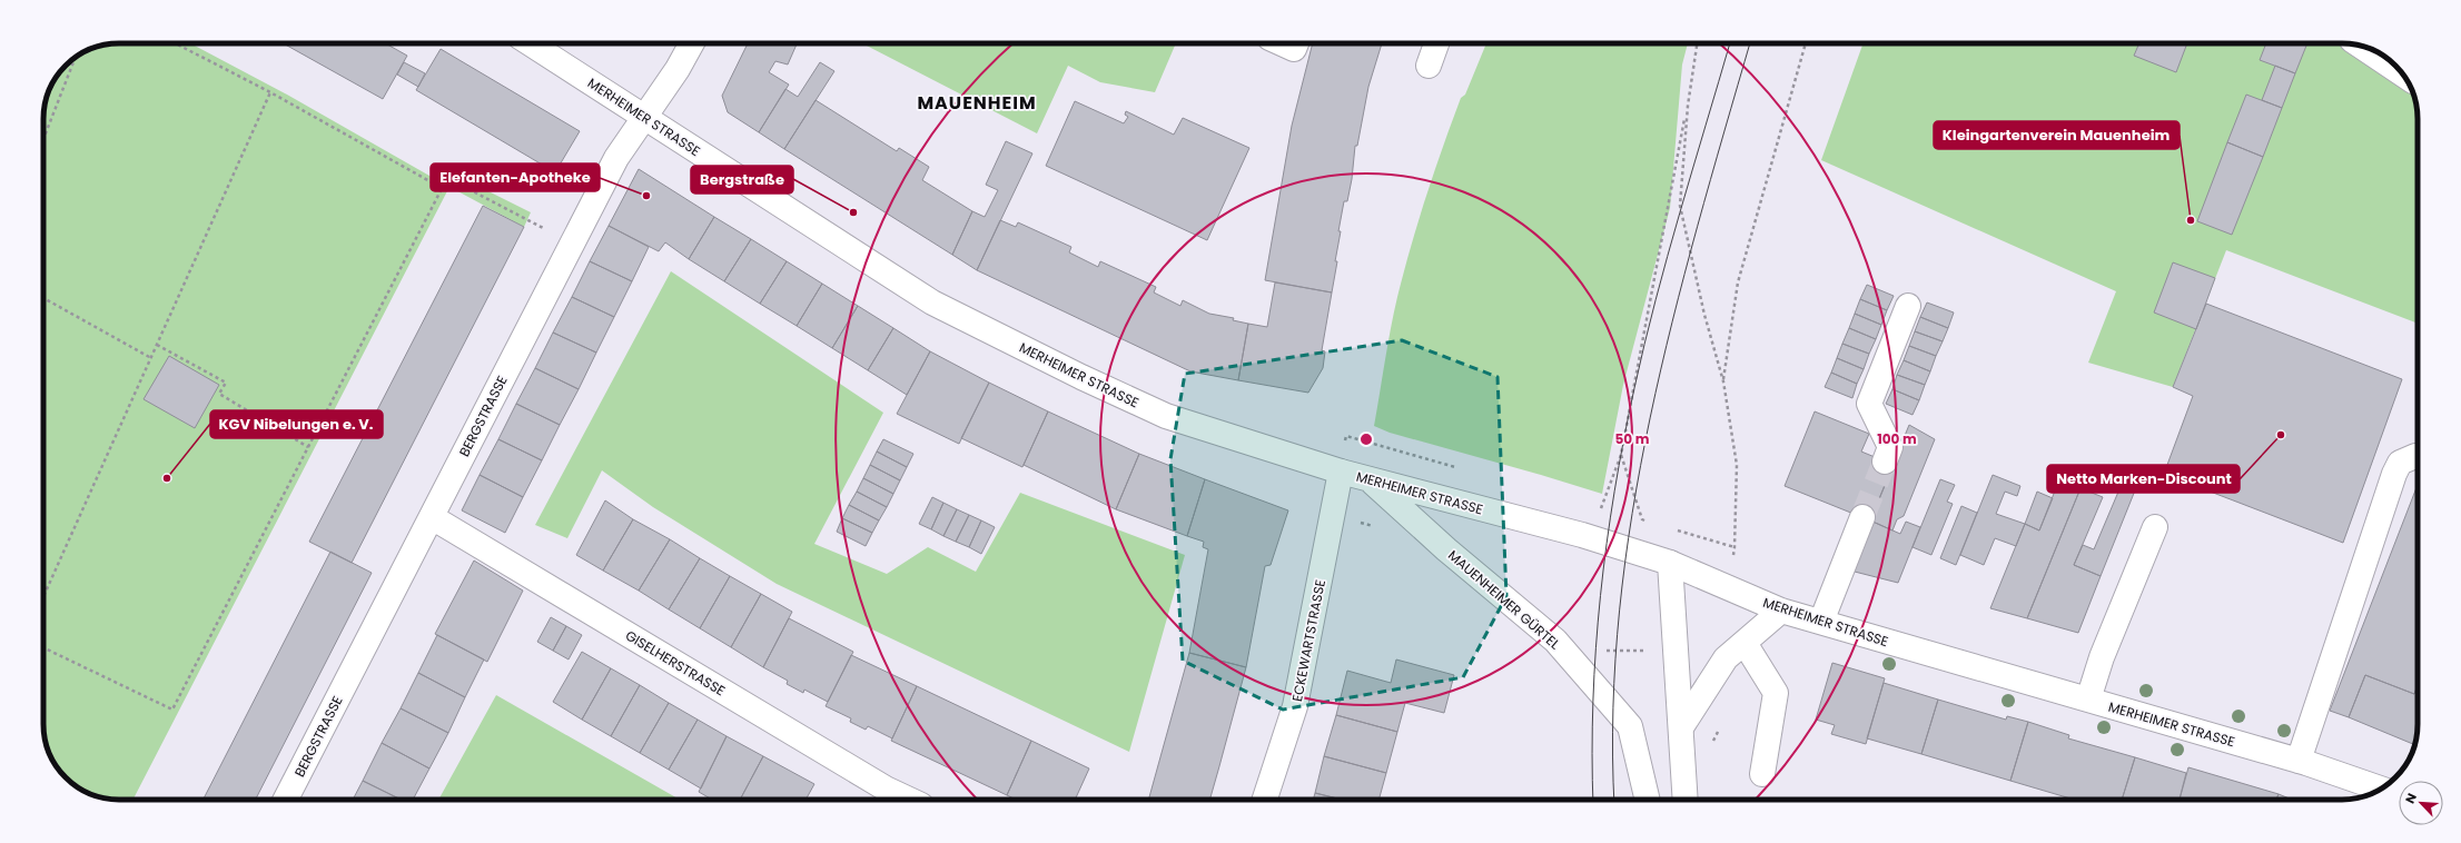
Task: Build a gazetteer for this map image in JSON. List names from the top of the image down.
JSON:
{
  "streets": {
    "street": [
      "MERHEIMER STRASSE",
      "BERGSTRASSE",
      "MAUENHEIMER GÜRTEL",
      "ECKEWARTSTRASSE",
      "GISELHERSTRASSE"
    ]
  },
  "crossings": [
    ["MERHEIMER STRASSE", "BERGSTRASSE"],
    ["MERHEIMER STRASSE", "MAUENHEIMER GÜRTEL"],
    ["MERHEIMER STRASSE", "ECKEWARTSTRASSE"],
    ["BERGSTRASSE", "GISELHERSTRASSE"]
  ],
  "districts": ["MAUENHEIM"],
  "places": [
    "Elefanten-Apotheke",
    "Bergstraße",
    "Kleingartenverein Mauenheim",
    "Netto Marken-Discount",
    "KGV Nibelungen e. V."
  ],
  "north": "top left",
  "rings": ["50 m", "100 m"]
}
